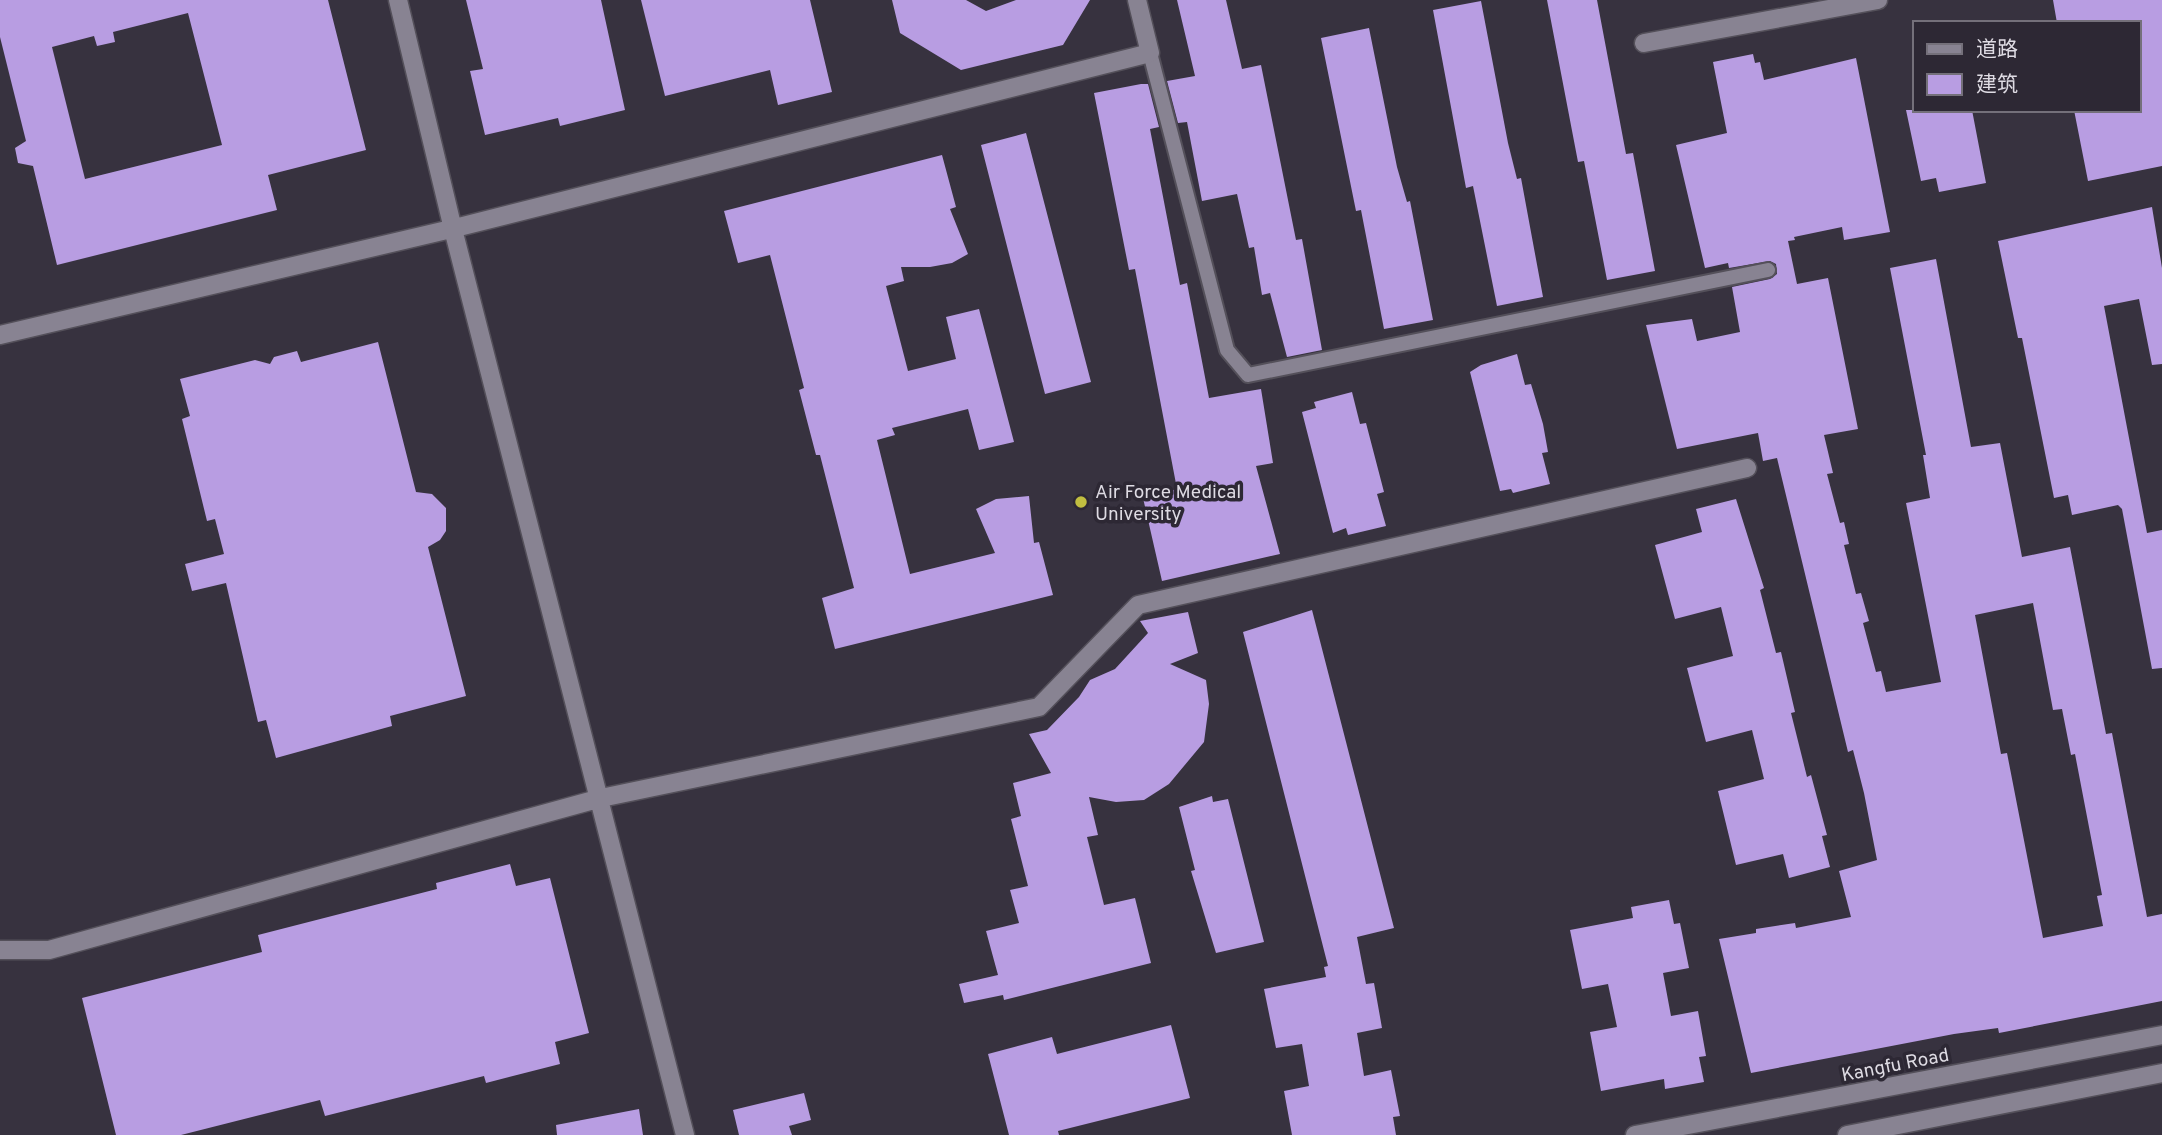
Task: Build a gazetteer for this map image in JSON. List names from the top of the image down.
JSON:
{
  "streets": {
    "street": ["Kangfu Road"]
  },
  "places": ["Air Force Medical University"],
  "legend": ["道路", "建筑"]
}
